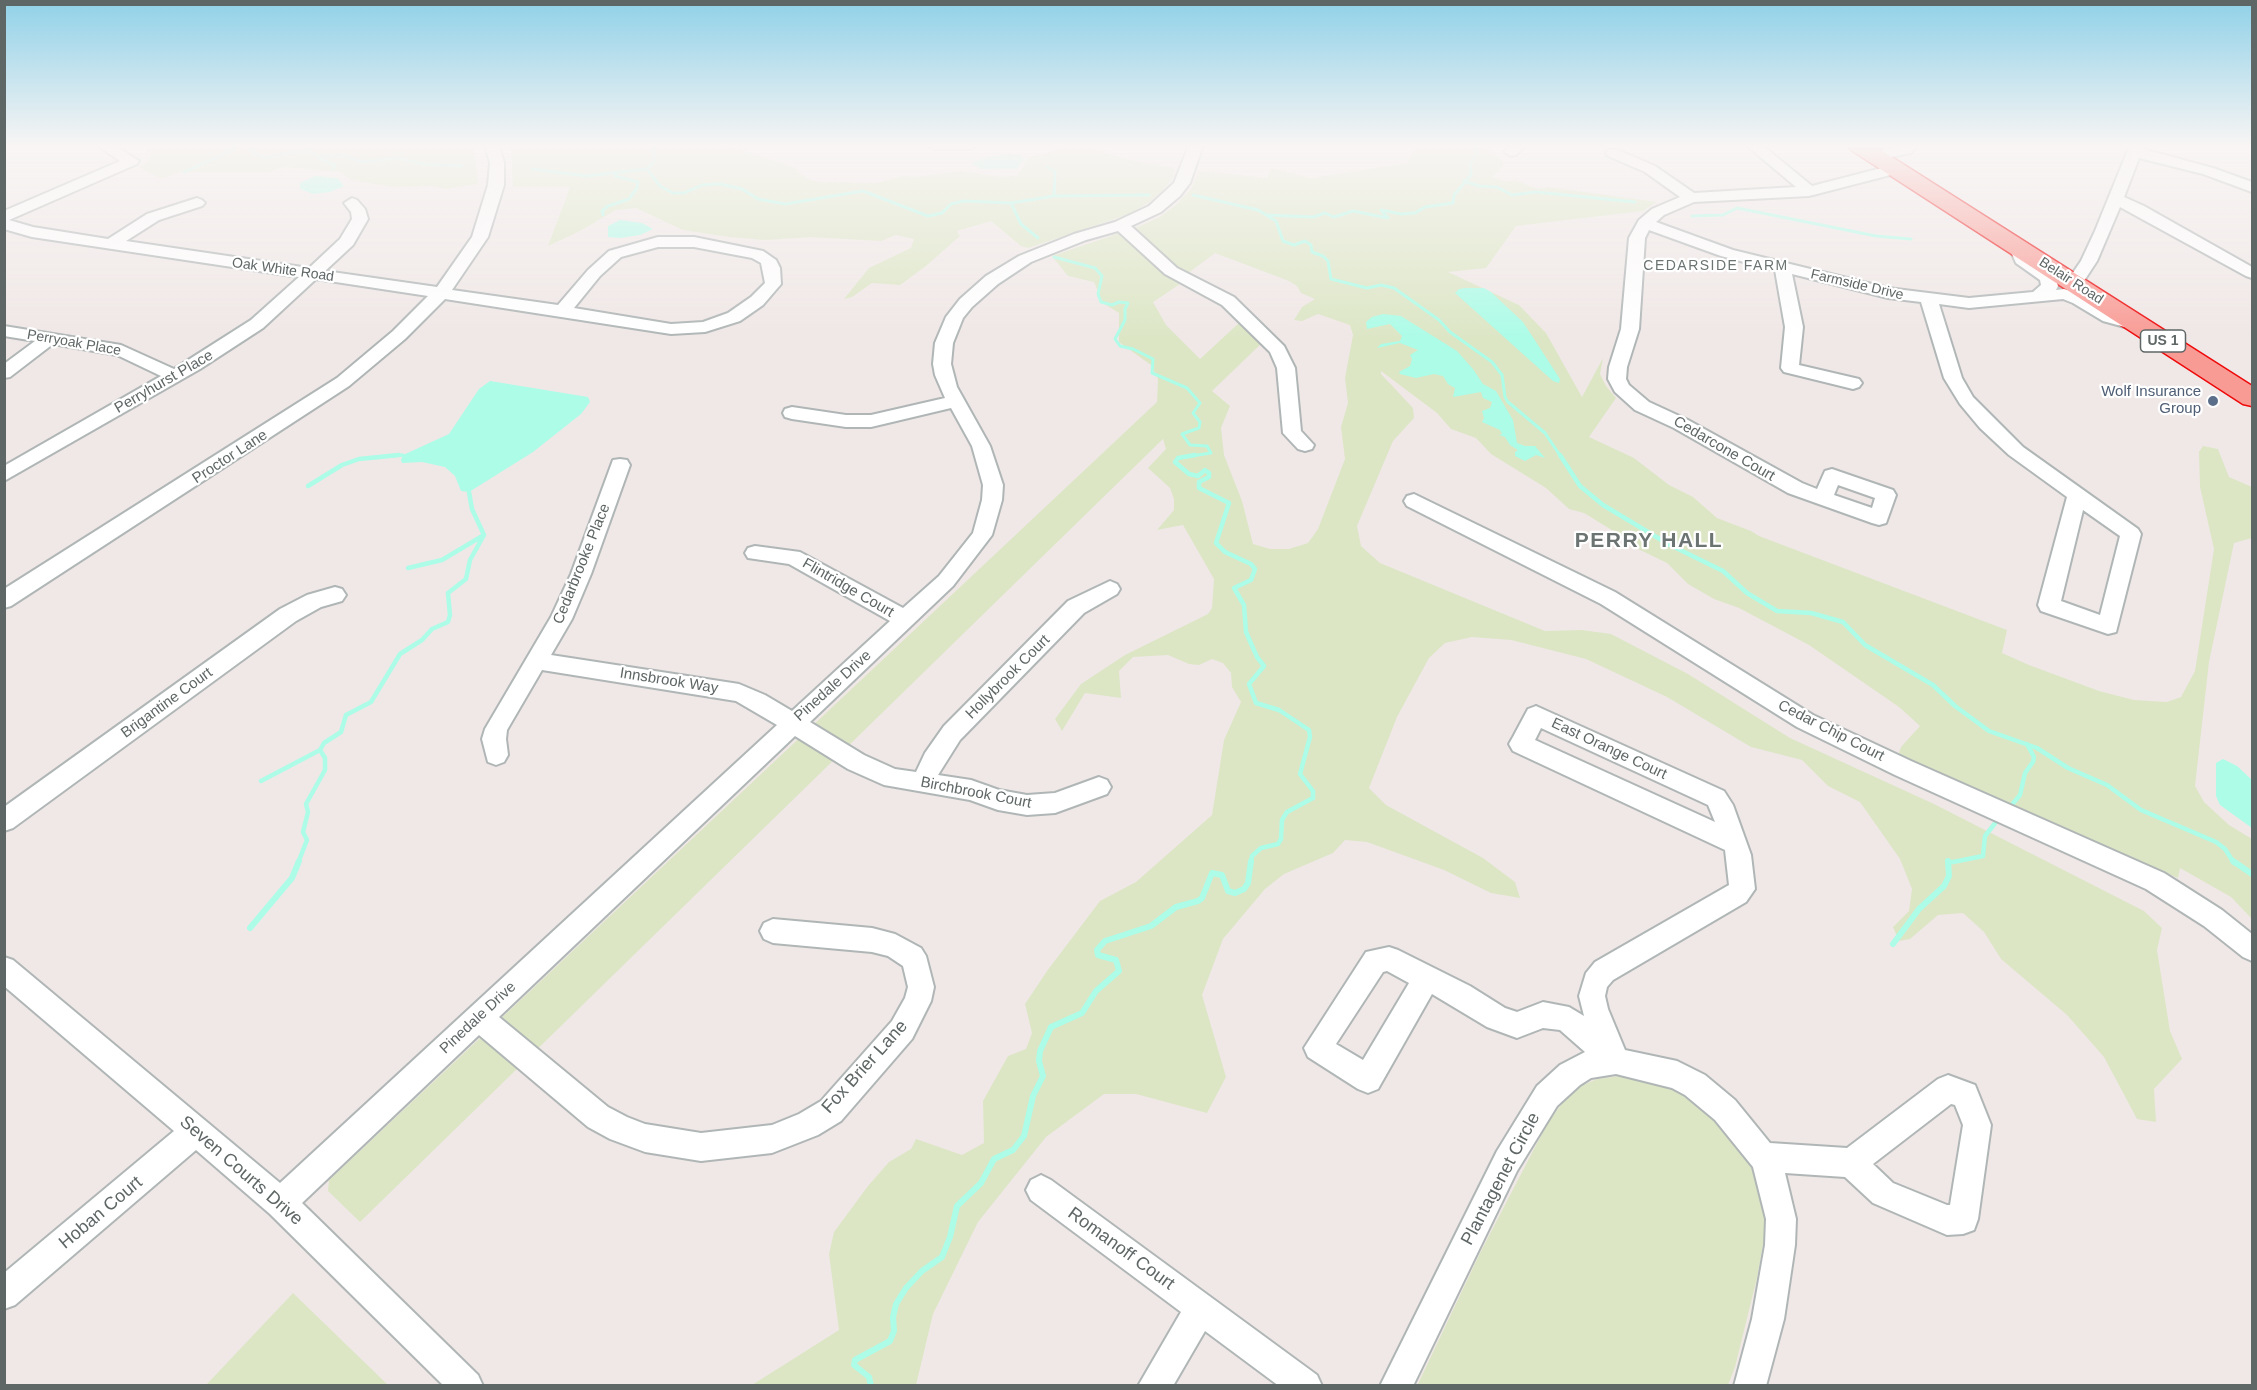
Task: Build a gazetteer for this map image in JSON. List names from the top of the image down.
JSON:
{
  "streets": {
    "highway": ["Belair Road", "US 1"],
    "street": [
      "Oak White Road",
      "Farmside Drive",
      "Perryoak Place",
      "Perryhurst Place",
      "Cedarcone Court",
      "Proctor Lane",
      "Cedarbrooke Place",
      "Flintridge Court",
      "Hollybrook Court",
      "Innsbrook Way",
      "Pinedale Drive",
      "Brigantine Court",
      "Cedar Chip Court",
      "East Orange Court",
      "Birchbrook Court",
      "Fox Brier Lane",
      "Seven Courts Drive",
      "Plantagenet Circle",
      "Hoban Court",
      "Romanoff Court"
    ]
  },
  "crossings": [
    ["Oak White Road", "Perryhurst Place"],
    ["Oak White Road", "Proctor Lane"],
    ["Belair Road", "Farmside Drive"],
    ["Farmside Drive", "Cedarcone Court"],
    ["Perryoak Place", "Perryhurst Place"],
    ["Cedarbrooke Place", "Innsbrook Way"],
    ["Flintridge Court", "Pinedale Drive"],
    ["Hollybrook Court", "Birchbrook Court"],
    ["Innsbrook Way", "Pinedale Drive"],
    ["Innsbrook Way", "Birchbrook Court"],
    ["Pinedale Drive", "Birchbrook Court"],
    ["Pinedale Drive", "Fox Brier Lane"],
    ["Pinedale Drive", "Seven Courts Drive"],
    ["East Orange Court", "Plantagenet Circle"],
    ["Seven Courts Drive", "Hoban Court"]
  ],
  "districts": ["CEDARSIDE FARM", "PERRY HALL"],
  "places": ["Wolf Insurance Group"]
}
